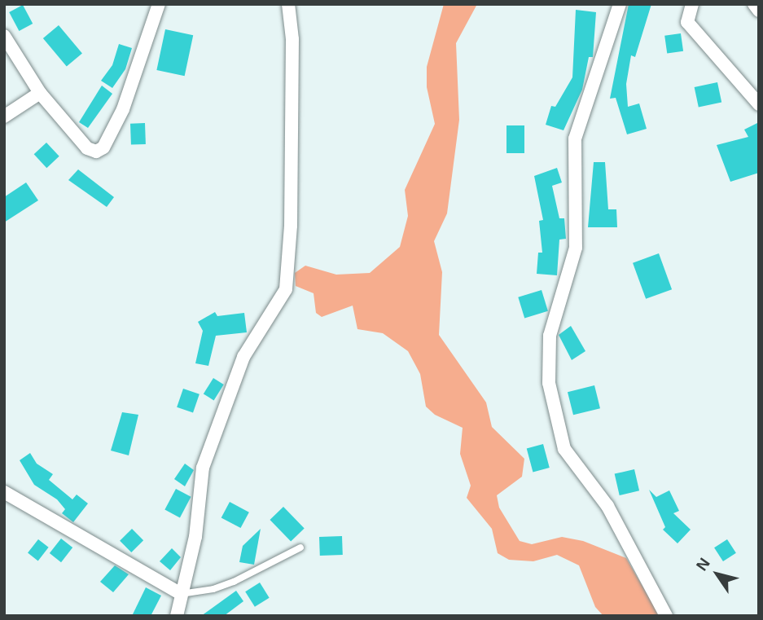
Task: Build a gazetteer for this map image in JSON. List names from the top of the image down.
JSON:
{
  "north": "top left"
}
